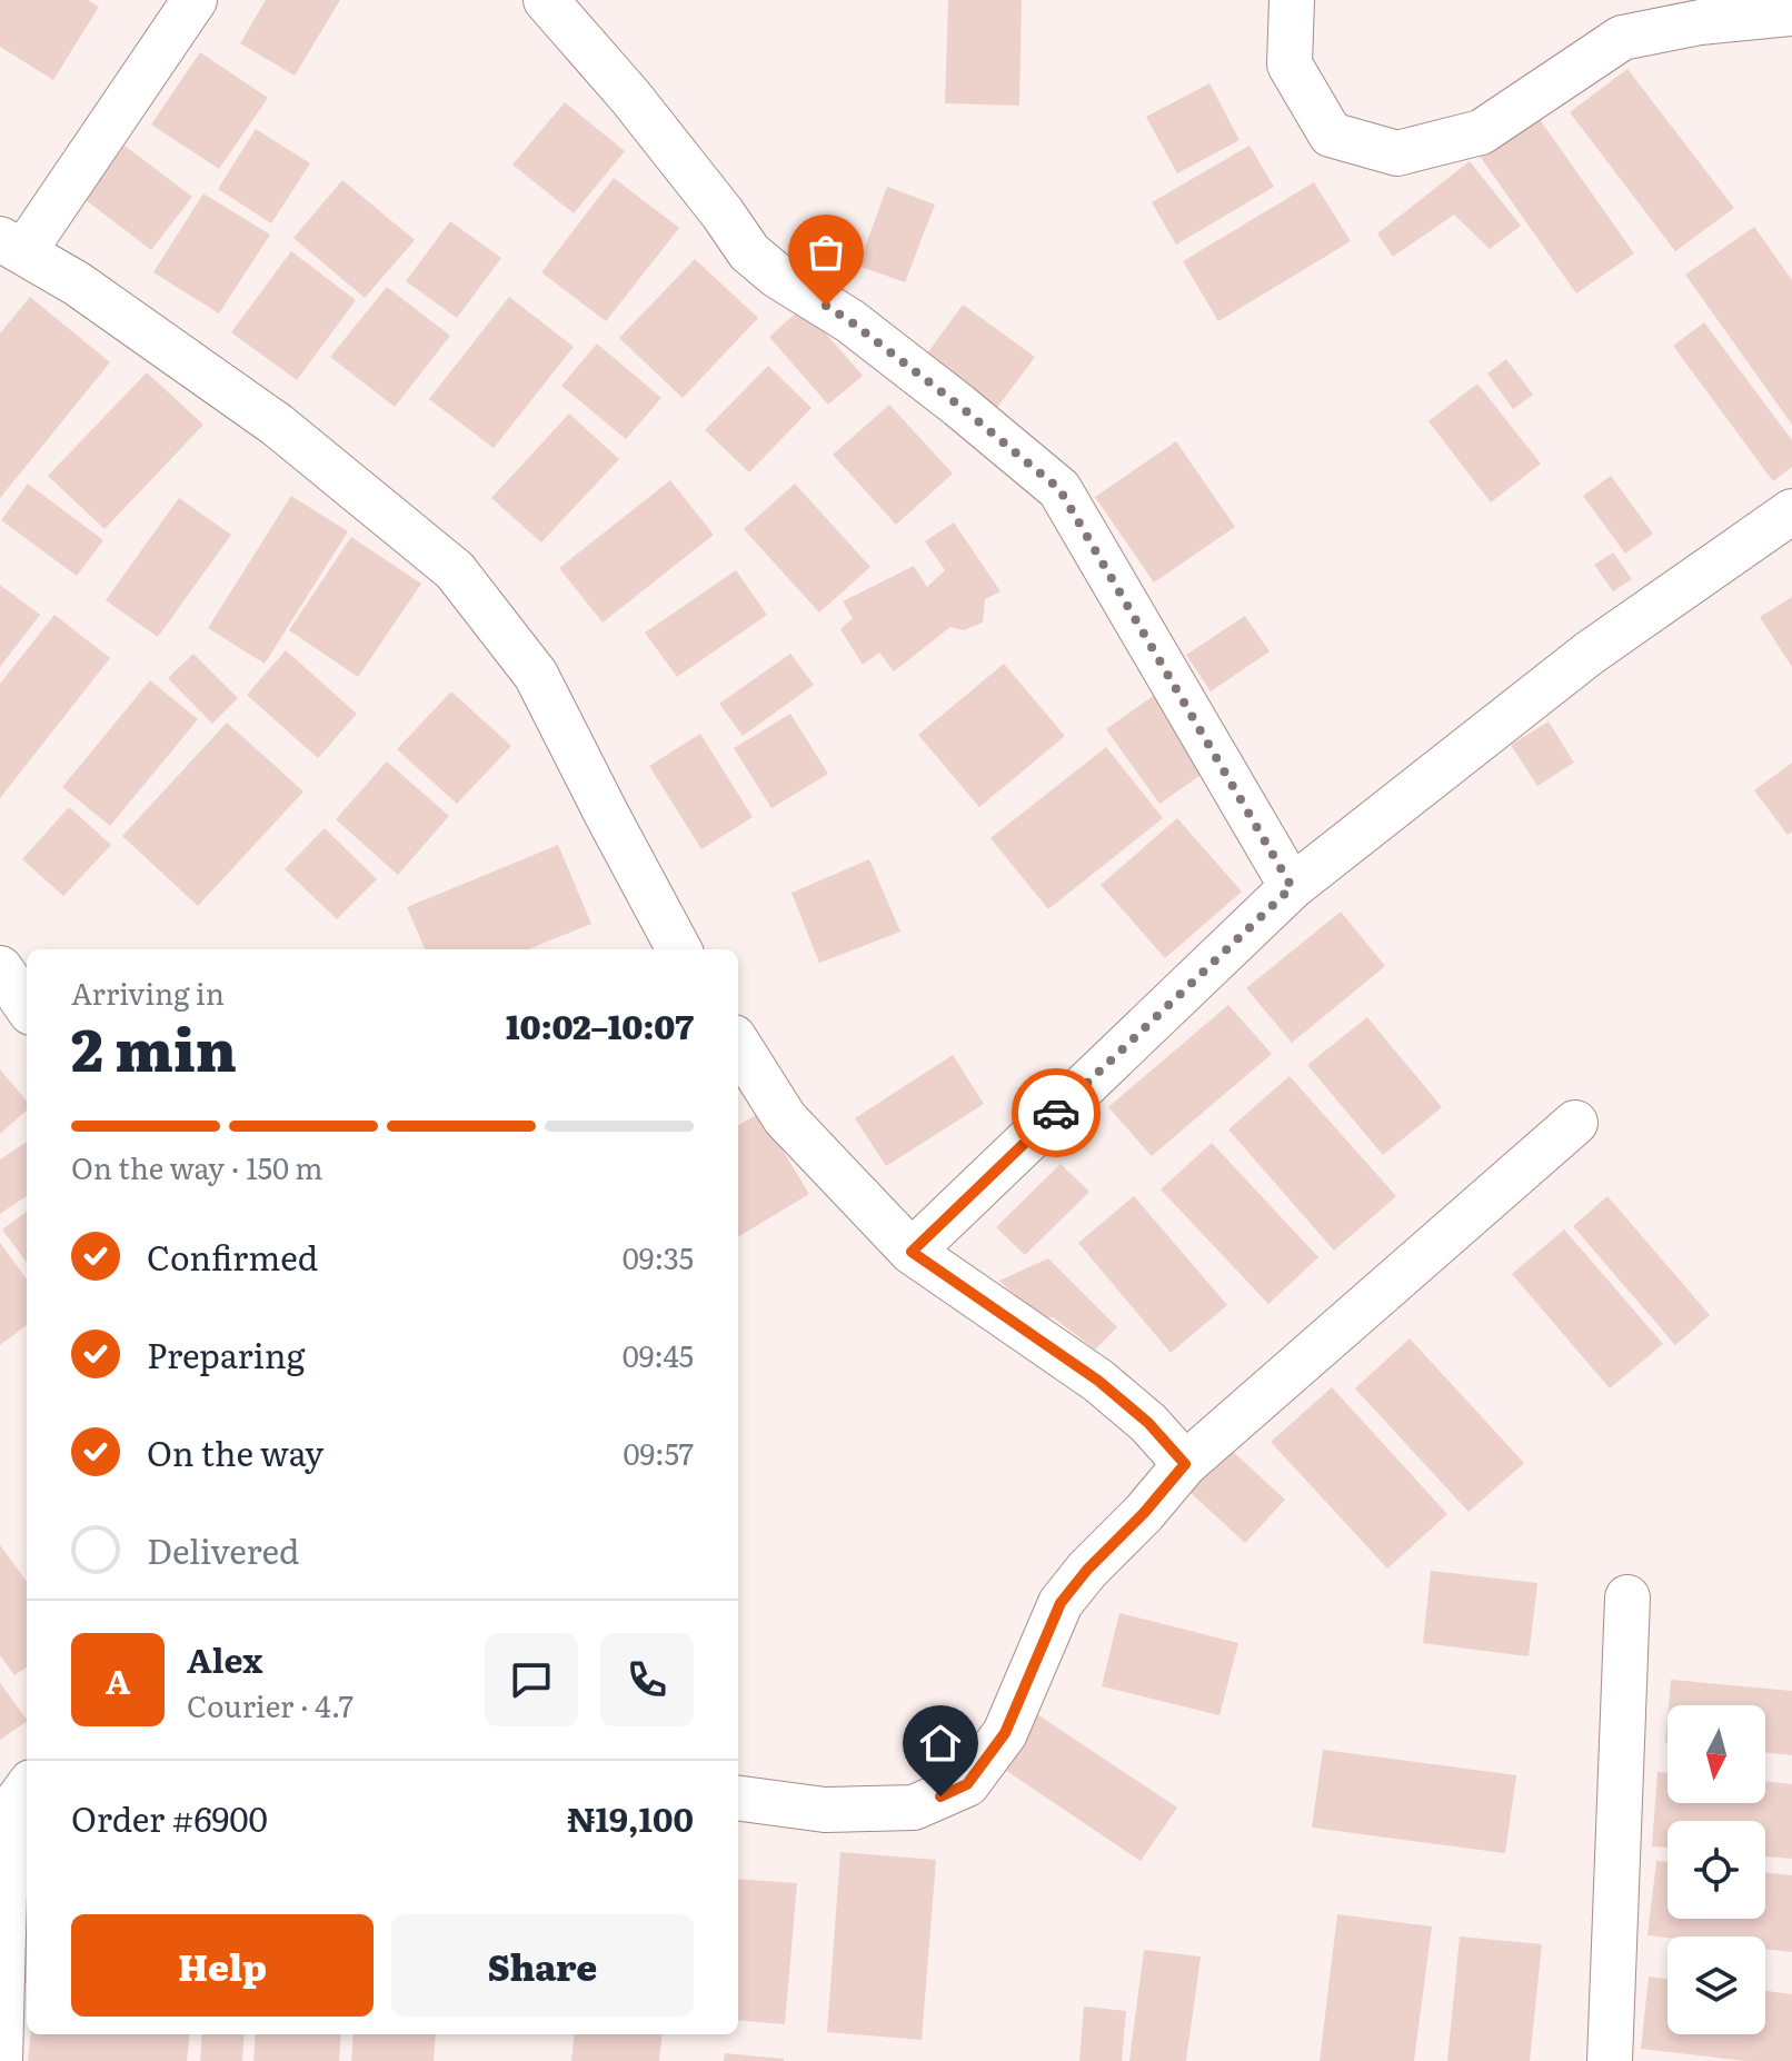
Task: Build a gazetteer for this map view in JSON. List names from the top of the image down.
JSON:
{
  "north": "bottom",
  "page": {
    "heading": ["2 min", "Arriving in", "10:02–10:07"],
    "panel": [
      "Alex",
      "Courier · 4.7",
      "Order #6900",
      "₦19,100"
    ],
    "bar": "On the way · 150 m",
    "list": [
      ["Confirmed", "09:35"],
      ["Preparing", "09:45"],
      ["On the way", "09:57"],
      "Delivered"
    ],
    "round": "A",
    "buttons": ["Help", "Share"]
  }
}
